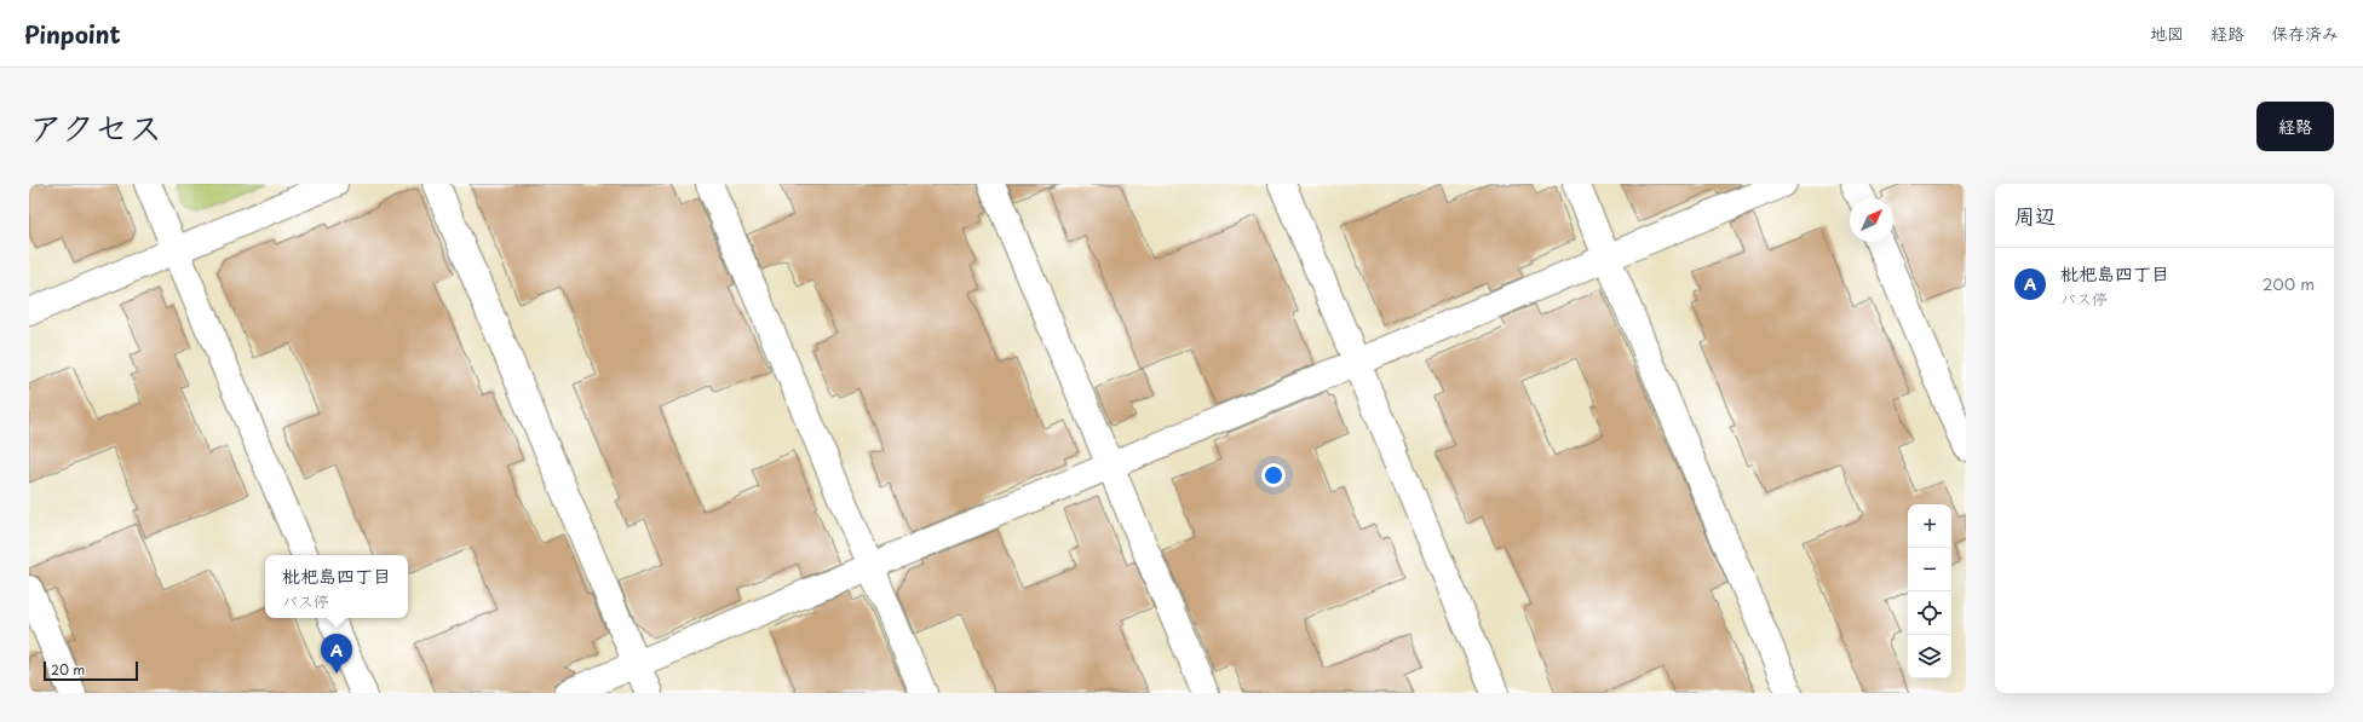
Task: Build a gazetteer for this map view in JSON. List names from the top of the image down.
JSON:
{
  "scale_bar": "20 m",
  "north": "top right",
  "page": {
    "header": "Pinpoint",
    "nav": ["地図", "経路", "保存済み"],
    "title": "アクセス",
    "buttons": "経路",
    "heading": "周辺",
    "list": [
      {
        "mark": "A",
        "name": "枇杷島四丁目",
        "note": "バス停",
        "value": "200 m"
      }
    ],
    "map_buttons": ["+", "−"],
    "popup": ["枇杷島四丁目", "バス停"],
    "pins": "A",
    "scale": "20 m"
  }
}
